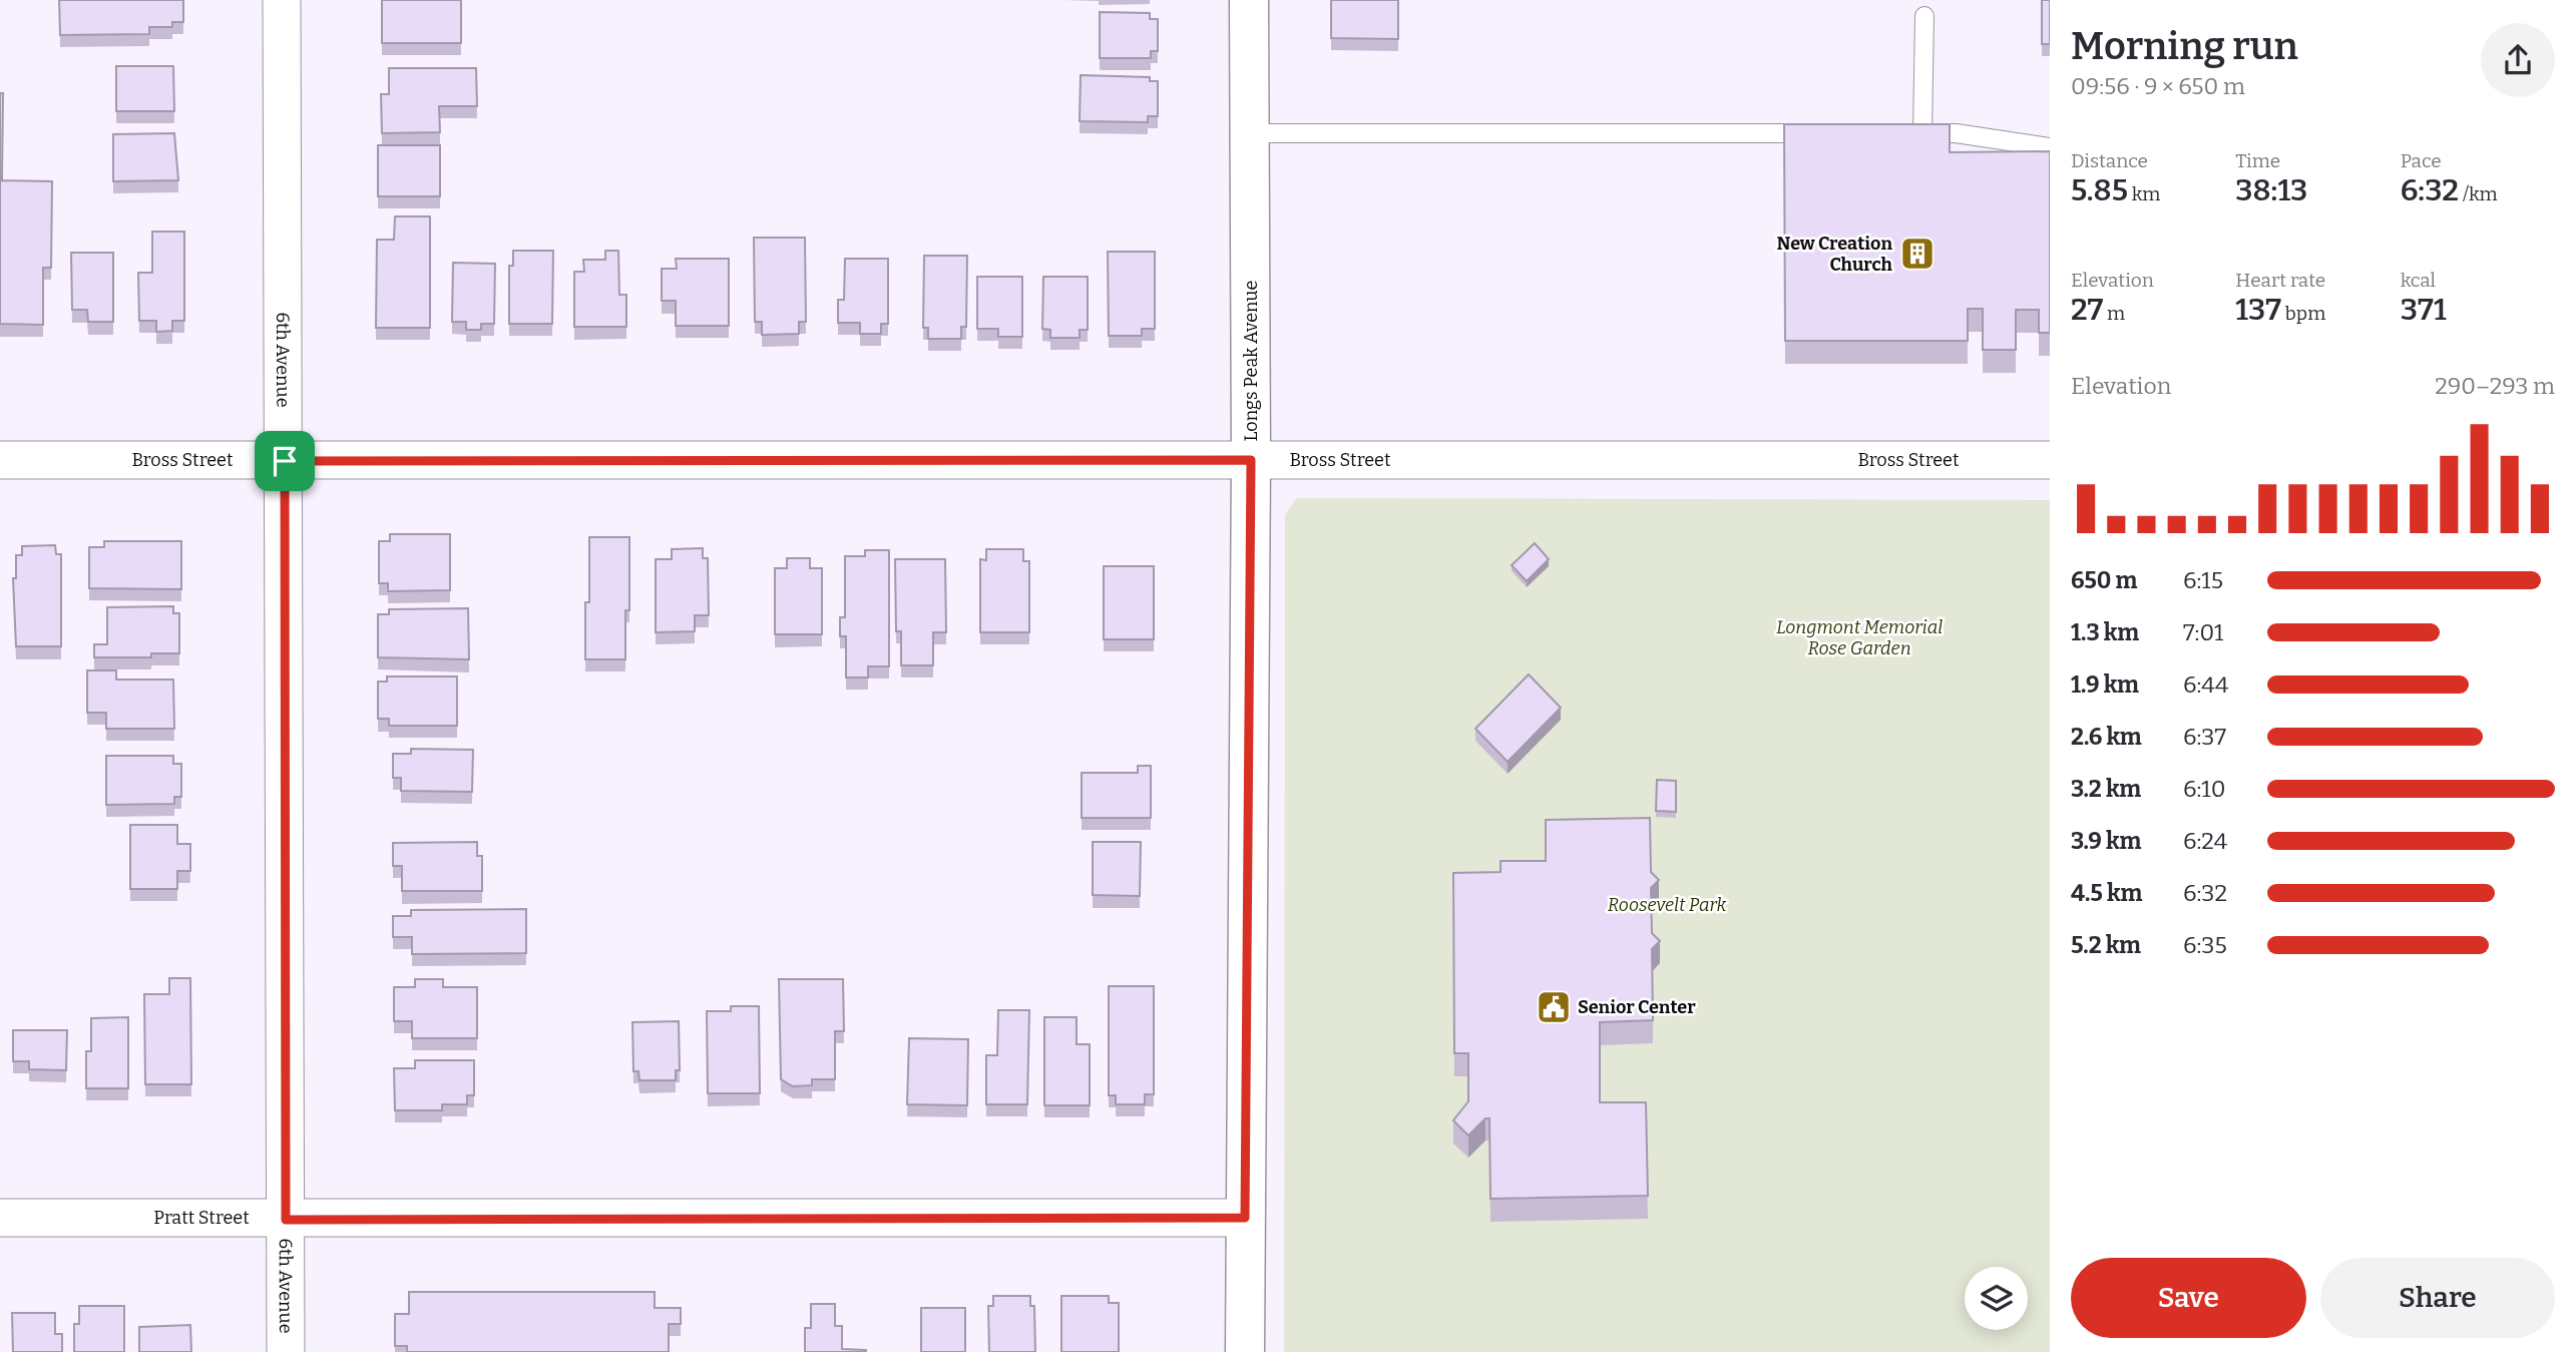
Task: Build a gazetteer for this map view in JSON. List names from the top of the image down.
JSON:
{
  "streets": {
    "street": [
      "6th Avenue",
      "Longs Peak Avenue",
      "Bross Street",
      "Pratt Street"
    ]
  },
  "crossings": [
    ["6th Avenue", "Bross Street"],
    ["6th Avenue", "Pratt Street"],
    ["Longs Peak Avenue", "Bross Street"],
    ["Longs Peak Avenue", "Pratt Street"]
  ],
  "parks": ["Longmont Memorial Rose Garden", "Roosevelt Park"],
  "places": {
    "building": ["New Creation Church"],
    "public building": ["Senior Center"]
  },
  "page": {
    "heading": ["Morning run", "09:56 · 9 × 650 m"],
    "stats": [
      ["Distance", "5.85 km"],
      ["Time", "38:13"],
      ["Pace", "6:32 /km"],
      ["Elevation", "27 m"],
      ["Heart rate", "137 bpm"],
      ["kcal", "371"]
    ],
    "chart": ["Elevation", "290–293 m"],
    "list": [
      {
        "name": "650 m",
        "note": "6:15"
      },
      {
        "name": "1.3 km",
        "note": "7:01"
      },
      {
        "name": "1.9 km",
        "note": "6:44"
      },
      {
        "name": "2.6 km",
        "note": "6:37"
      },
      {
        "name": "3.2 km",
        "note": "6:10"
      },
      {
        "name": "3.9 km",
        "note": "6:24"
      },
      {
        "name": "4.5 km",
        "note": "6:32"
      },
      {
        "name": "5.2 km",
        "note": "6:35"
      }
    ],
    "buttons": ["Save", "Share"]
  }
}
